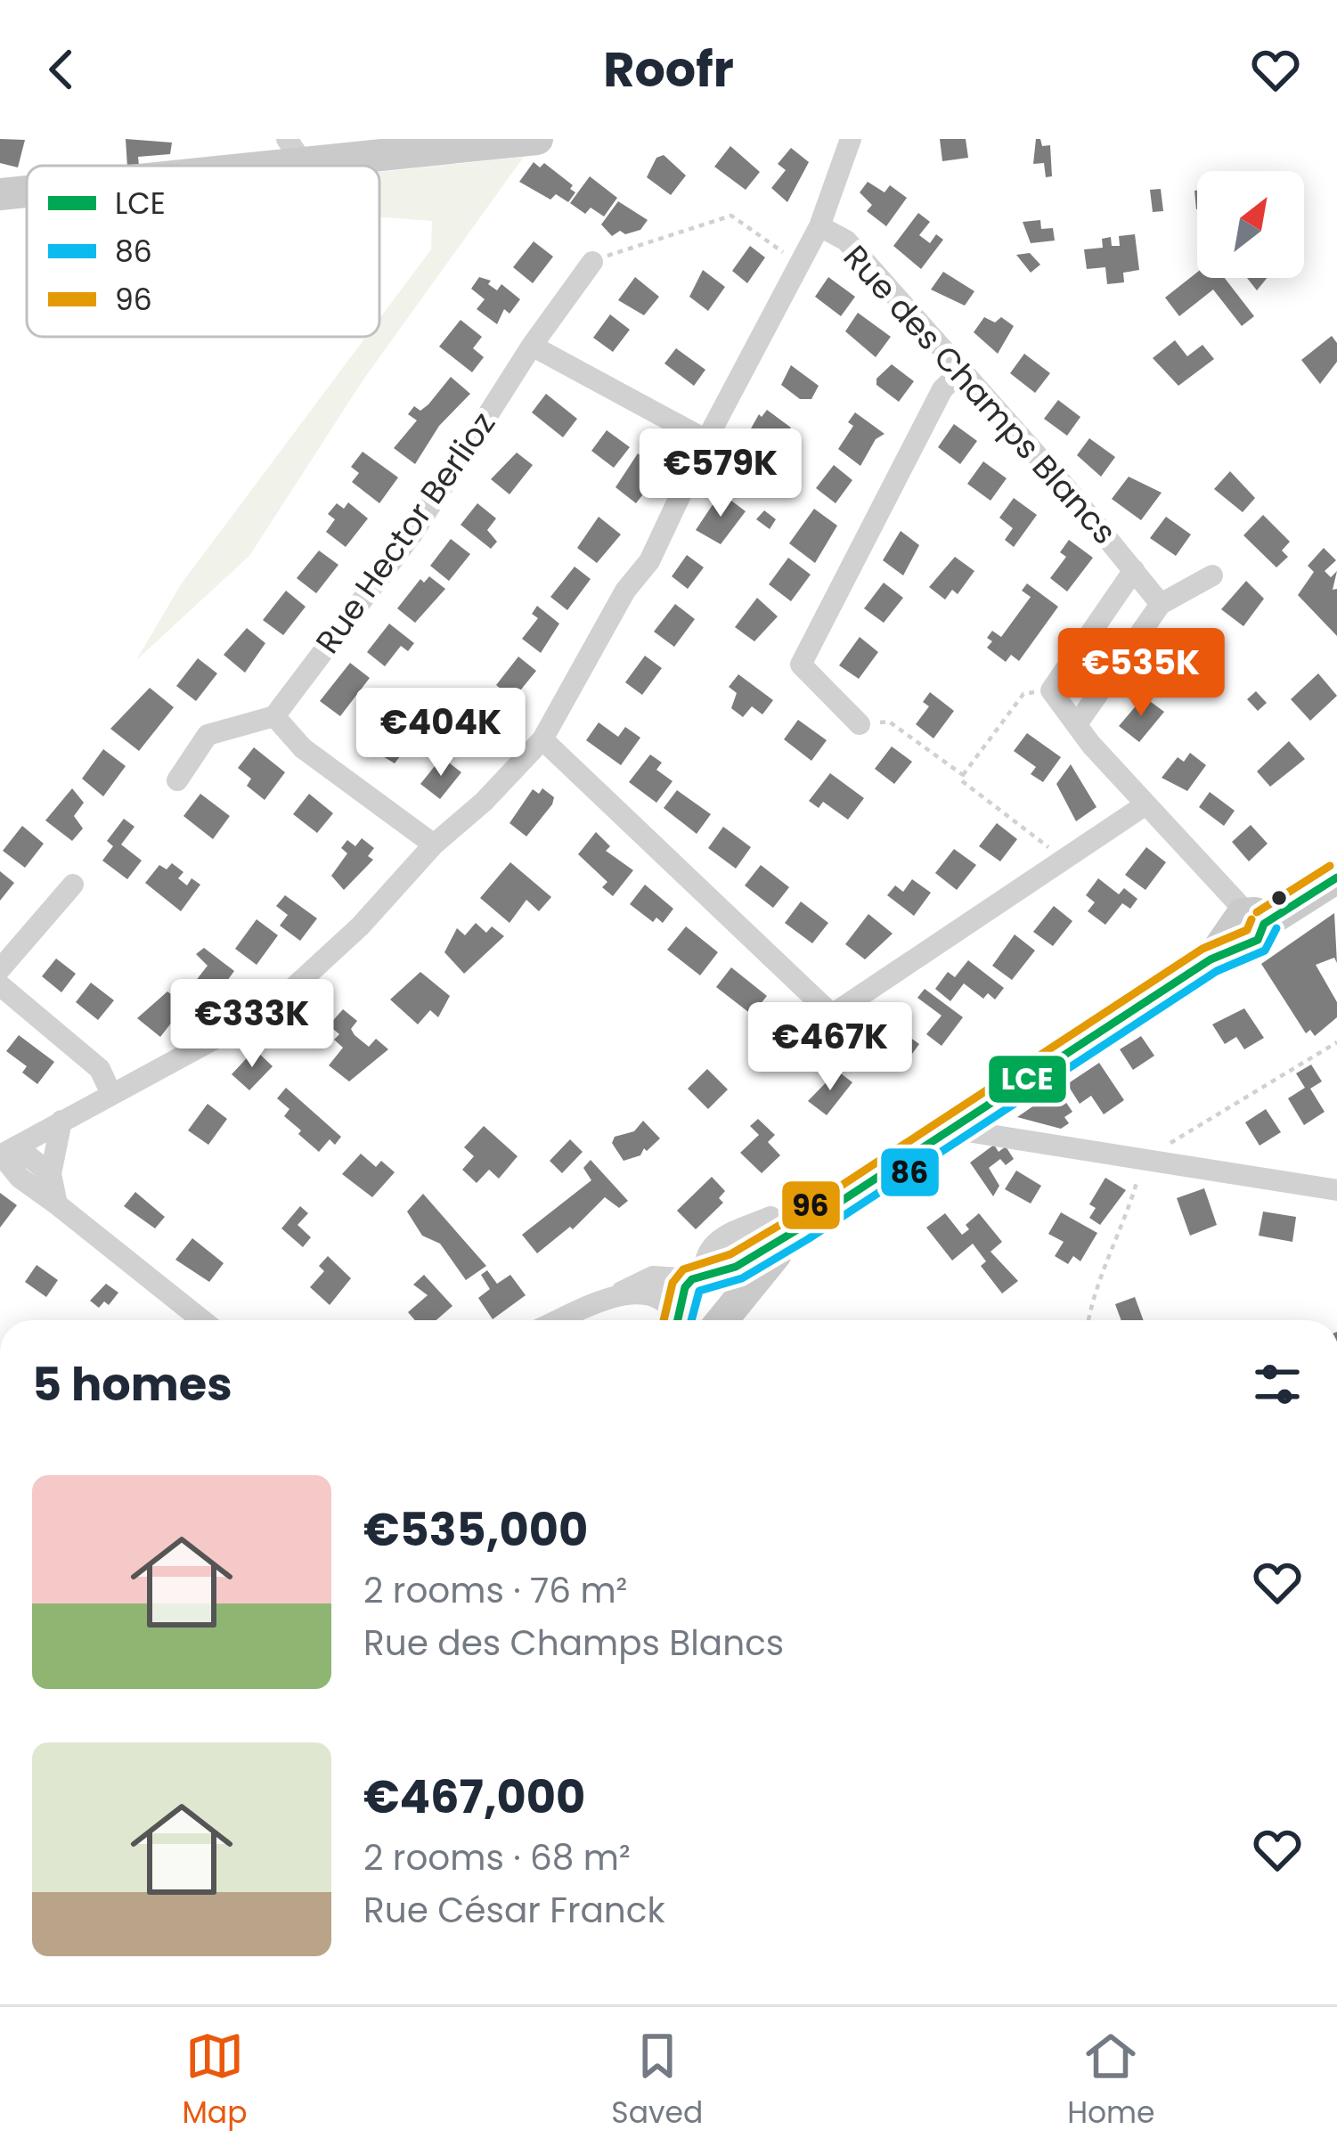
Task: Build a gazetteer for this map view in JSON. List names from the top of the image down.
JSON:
{
  "streets": {
    "street": ["Rue des Champs Blancs", "Rue Hector Berlioz"]
  },
  "lines": ["transit line 96", "transit line LCE", "transit line 86"],
  "legend": ["LCE", "86", "96"],
  "north": "top right",
  "page": {
    "header": "Roofr",
    "price": [
      "€579K",
      "€535K",
      "€404K",
      "€333K",
      "€467K"
    ],
    "heading": "5 homes",
    "list": [
      {
        "name": "€535,000",
        "note": "2 rooms · 76 m² · Rue des Champs Blancs"
      },
      {
        "name": "€467,000",
        "note": "2 rooms · 68 m² · Rue César Franck"
      }
    ],
    "tabs": ["Map", "Saved", "Home"]
  }
}
